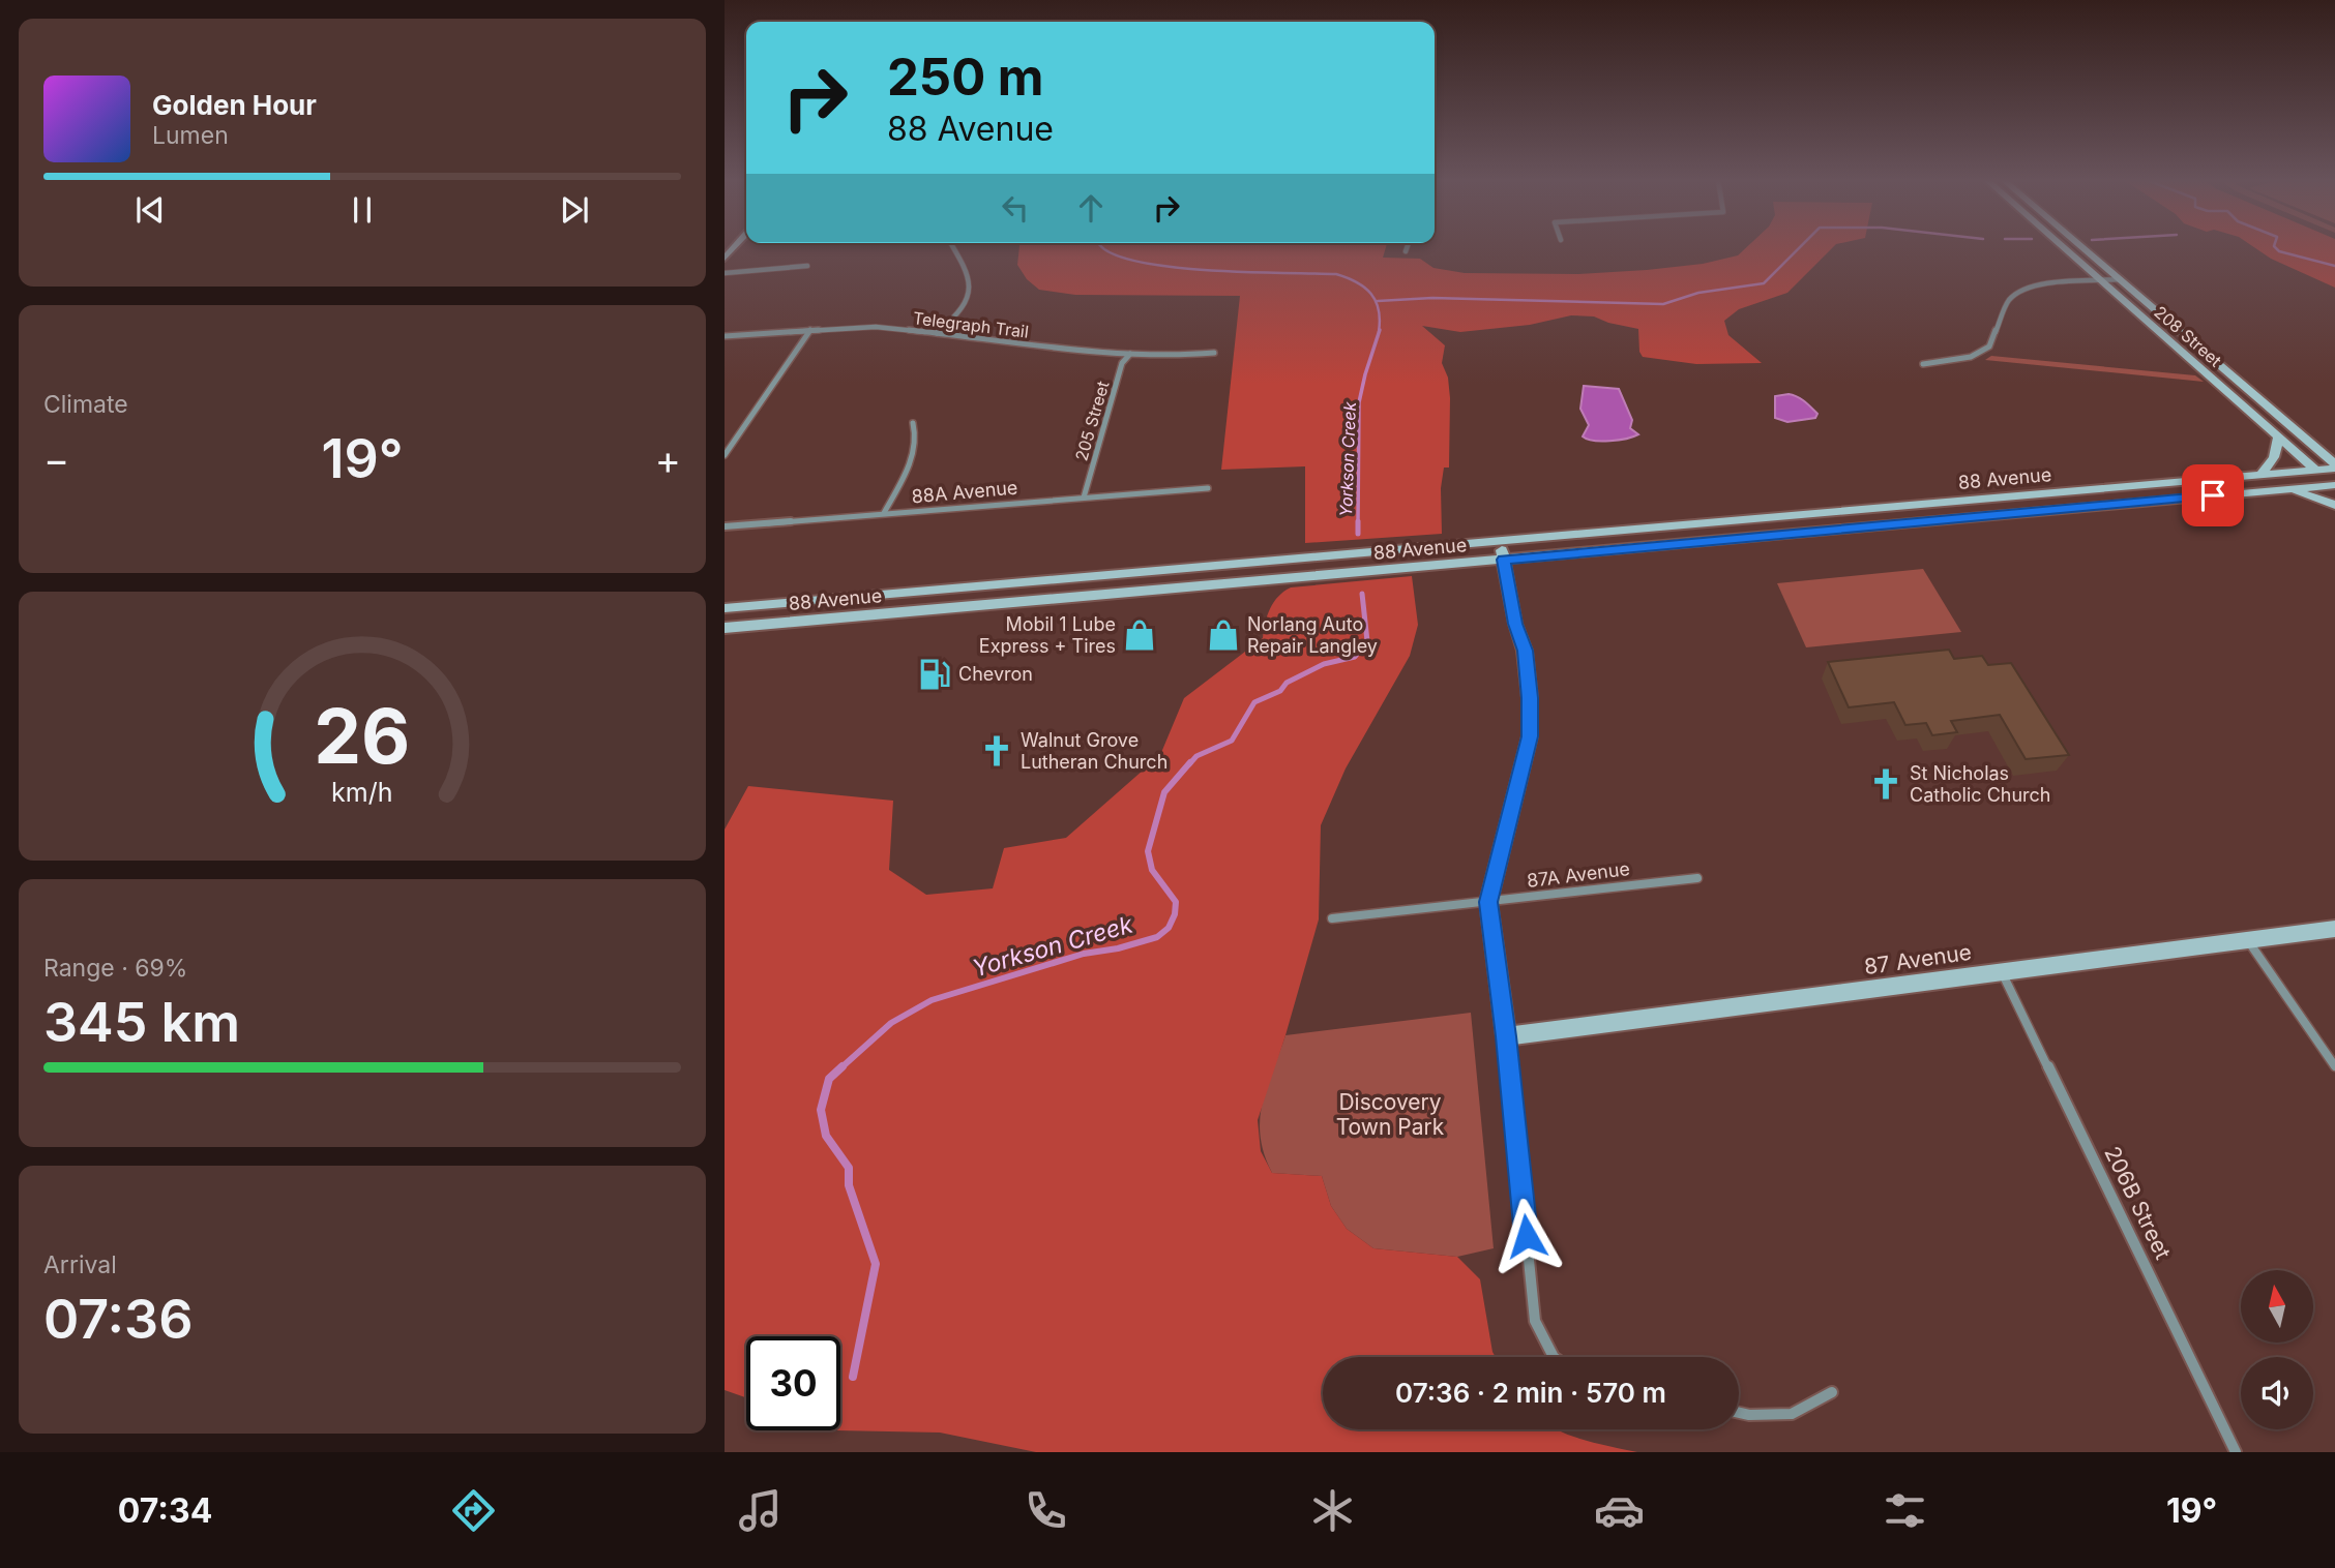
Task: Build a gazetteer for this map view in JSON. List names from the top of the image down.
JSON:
{
  "streets": {
    "main road": ["208 Street", "88 Avenue", "87 Avenue"],
    "street": [
      "Telegraph Trail",
      "205 Street",
      "88A Avenue",
      "87A Avenue",
      "206B Street"
    ]
  },
  "crossings": [
    ["Telegraph Trail", "205 Street"],
    ["208 Street", "88 Avenue"],
    ["205 Street", "88A Avenue"],
    ["87 Avenue", "206B Street"]
  ],
  "water": ["Yorkson Creek"],
  "parks": ["Discovery Town Park"],
  "places": {
    "shop": ["Mobil 1 Lube Express + Tires", "Norlang Auto Repair Langley"],
    "fuel station": ["Chevron"],
    "church": ["Walnut Grove Lutheran Church", "St Nicholas Catholic Church"]
  },
  "north": "top",
  "page": {
    "turn": ["250 m", "88 Avenue"],
    "song": ["Golden Hour", "Lumen"],
    "tile": [
      "Climate",
      ["Range · 69%", "345 km"],
      ["Arrival", "07:36"]
    ],
    "heat": ["−", "19°", "+"],
    "limit": "30",
    "trip": "07:36 · 2 min · 570 m",
    "tabs": ["07:34", "19°"],
    "gauge": ["26", "km/h"]
  }
}
